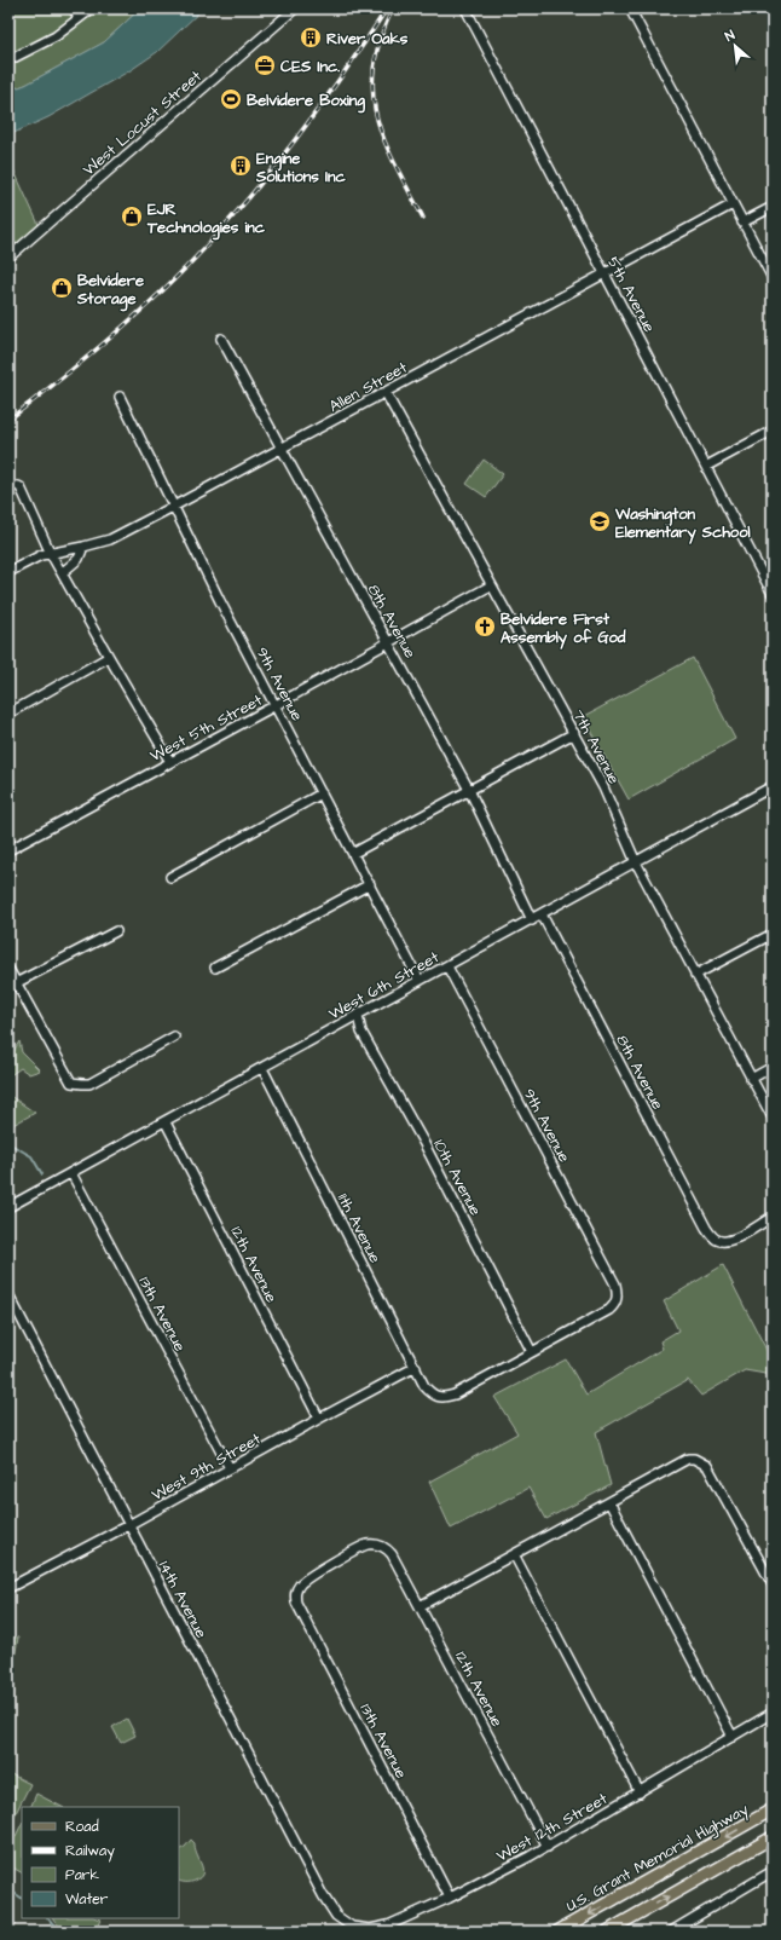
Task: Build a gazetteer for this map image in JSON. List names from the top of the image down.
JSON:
{
  "streets": {
    "main road": ["U.S. Grant Memorial Highway"],
    "street": [
      "West Locust Street",
      "5th Avenue",
      "Allen Street",
      "8th Avenue",
      "9th Avenue",
      "West 5th Street",
      "7th Avenue",
      "West 6th Street",
      "10th Avenue",
      "11th Avenue",
      "12th Avenue",
      "13th Avenue",
      "West 9th Street",
      "14th Avenue",
      "West 12th Street"
    ]
  },
  "crossings": [
    ["5th Avenue", "Allen Street"],
    ["Allen Street", "8th Avenue"],
    ["Allen Street", "9th Avenue"],
    ["Allen Street", "7th Avenue"],
    ["8th Avenue", "West 5th Street"],
    ["8th Avenue", "West 6th Street"],
    ["9th Avenue", "West 5th Street"],
    ["9th Avenue", "West 6th Street"],
    ["9th Avenue", "10th Avenue"],
    ["9th Avenue", "11th Avenue"],
    ["West 5th Street", "7th Avenue"],
    ["7th Avenue", "West 6th Street"],
    ["West 6th Street", "10th Avenue"],
    ["West 6th Street", "11th Avenue"],
    ["West 6th Street", "12th Avenue"],
    ["West 6th Street", "13th Avenue"],
    ["10th Avenue", "11th Avenue"],
    ["11th Avenue", "West 9th Street"],
    ["12th Avenue", "13th Avenue"],
    ["12th Avenue", "West 9th Street"],
    ["12th Avenue", "West 12th Street"],
    ["13th Avenue", "West 9th Street"],
    ["13th Avenue", "West 12th Street"],
    ["West 9th Street", "14th Avenue"],
    ["14th Avenue", "West 12th Street"]
  ],
  "places": {
    "building": ["River Oaks", "Engine Solutions Inc"],
    "office": ["CES Inc."],
    "sports": ["Belvidere Boxing"],
    "shop": ["EJR Technologies inc", "Belvidere Storage"],
    "school or university": ["Washington Elementary School"],
    "church": ["Belvidere First Assembly of God"]
  },
  "legend": [
    "Road",
    "Railway",
    "Park",
    "Water"
  ],
  "north": "top left"
}
